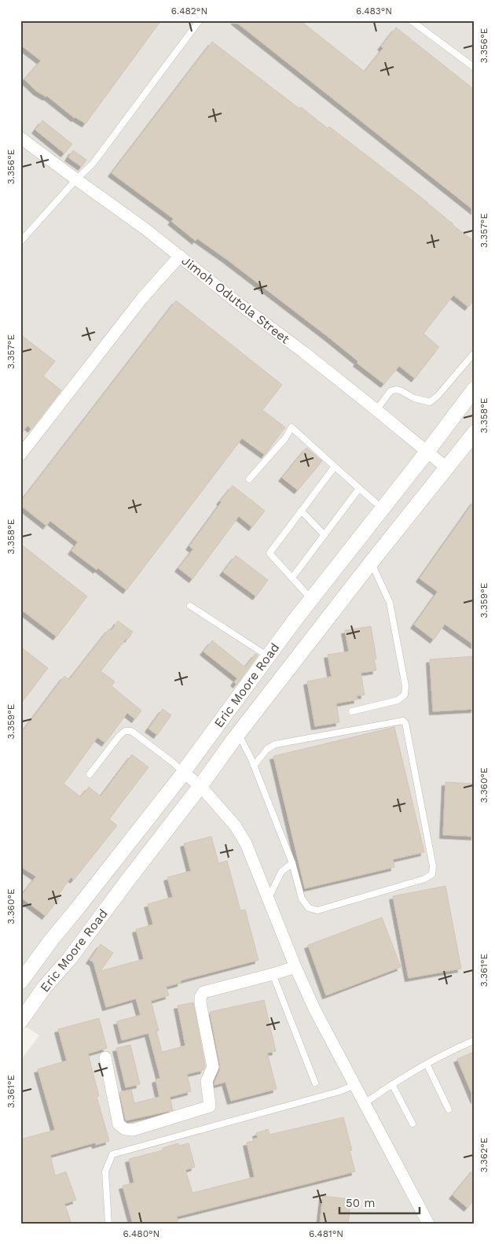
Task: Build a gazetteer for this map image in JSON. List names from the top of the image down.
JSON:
{
  "streets": {
    "street": ["Jimoh Odutola Street", "Eric Moore Road"]
  },
  "crossings": [
    ["Jimoh Odutola Street", "Eric Moore Road"]
  ],
  "scale_bar": "50 m",
  "coordinates": [
    "6.482°N",
    "6.483°N",
    "3.356°E",
    "3.357°E",
    "3.358°E",
    "3.359°E",
    "3.360°E",
    "3.361°E",
    "3.362°E",
    "6.480°N",
    "6.481°N"
  ]
}
